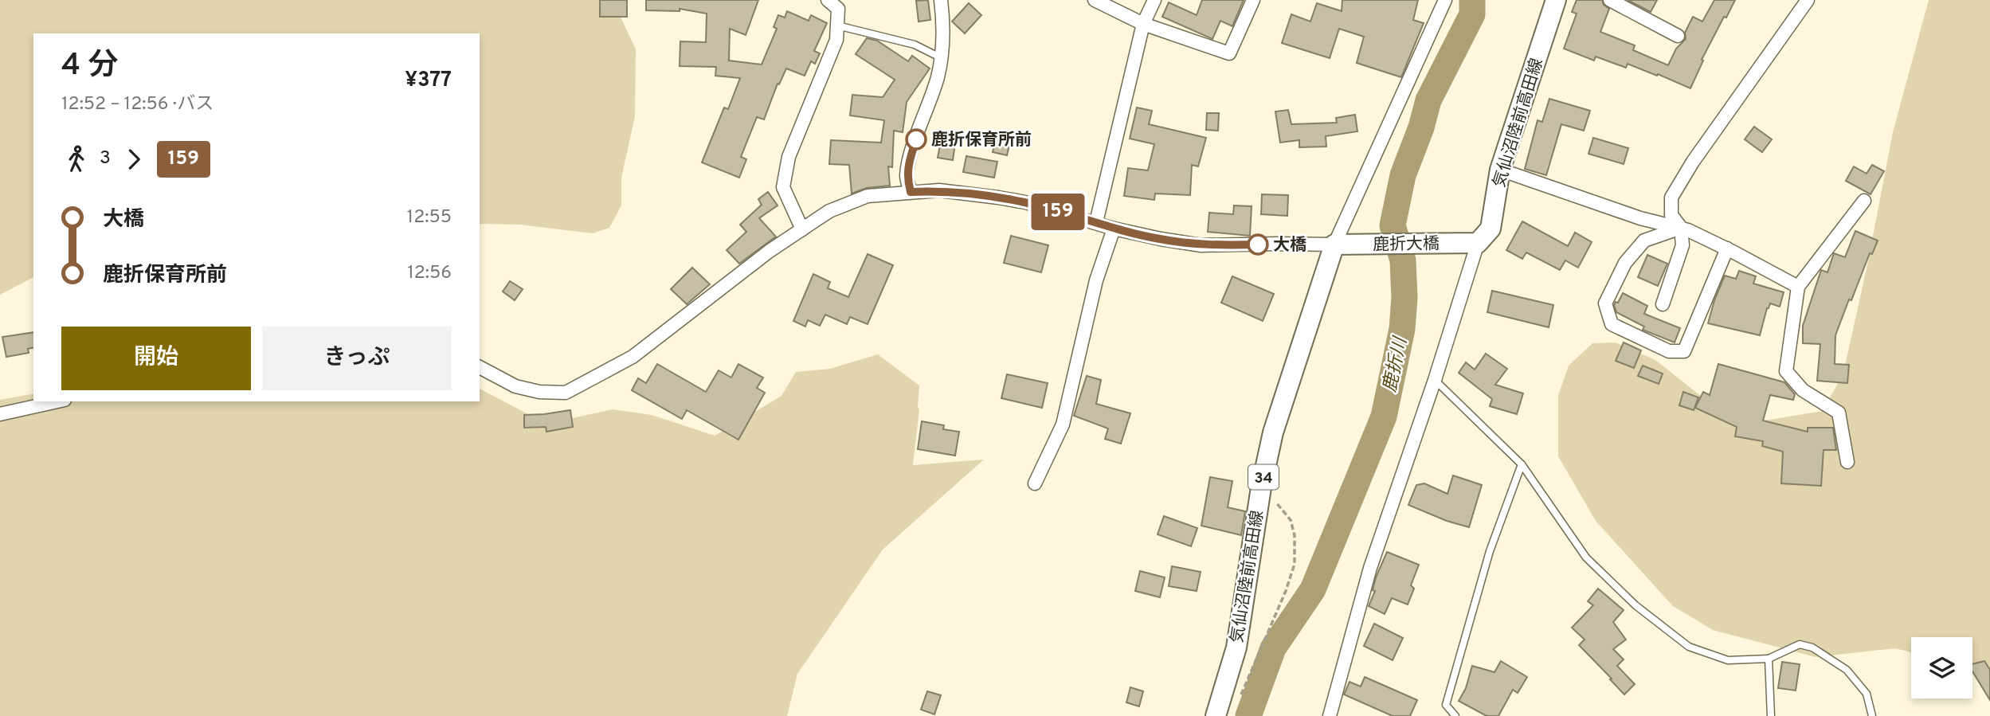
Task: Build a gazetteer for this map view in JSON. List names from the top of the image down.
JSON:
{
  "streets": {
    "main road": ["気仙沼陸前高田線", "鹿折大橋", "34"]
  },
  "crossings": [
    ["気仙沼陸前高田線", "鹿折大橋"]
  ],
  "water": ["鹿折川"],
  "places": ["鹿折保育所前", "大橋"],
  "lines": ["bus line 159"],
  "page": {
    "on_map": "159",
    "heading": ["4 分", "12:52 – 12:56 · バス", "¥377"],
    "legs": ["3", "159"],
    "list": [
      {
        "name": "大橋",
        "value": "12:55"
      },
      {
        "name": "鹿折保育所前",
        "value": "12:56"
      }
    ],
    "buttons": ["開始", "きっぷ"]
  }
}
